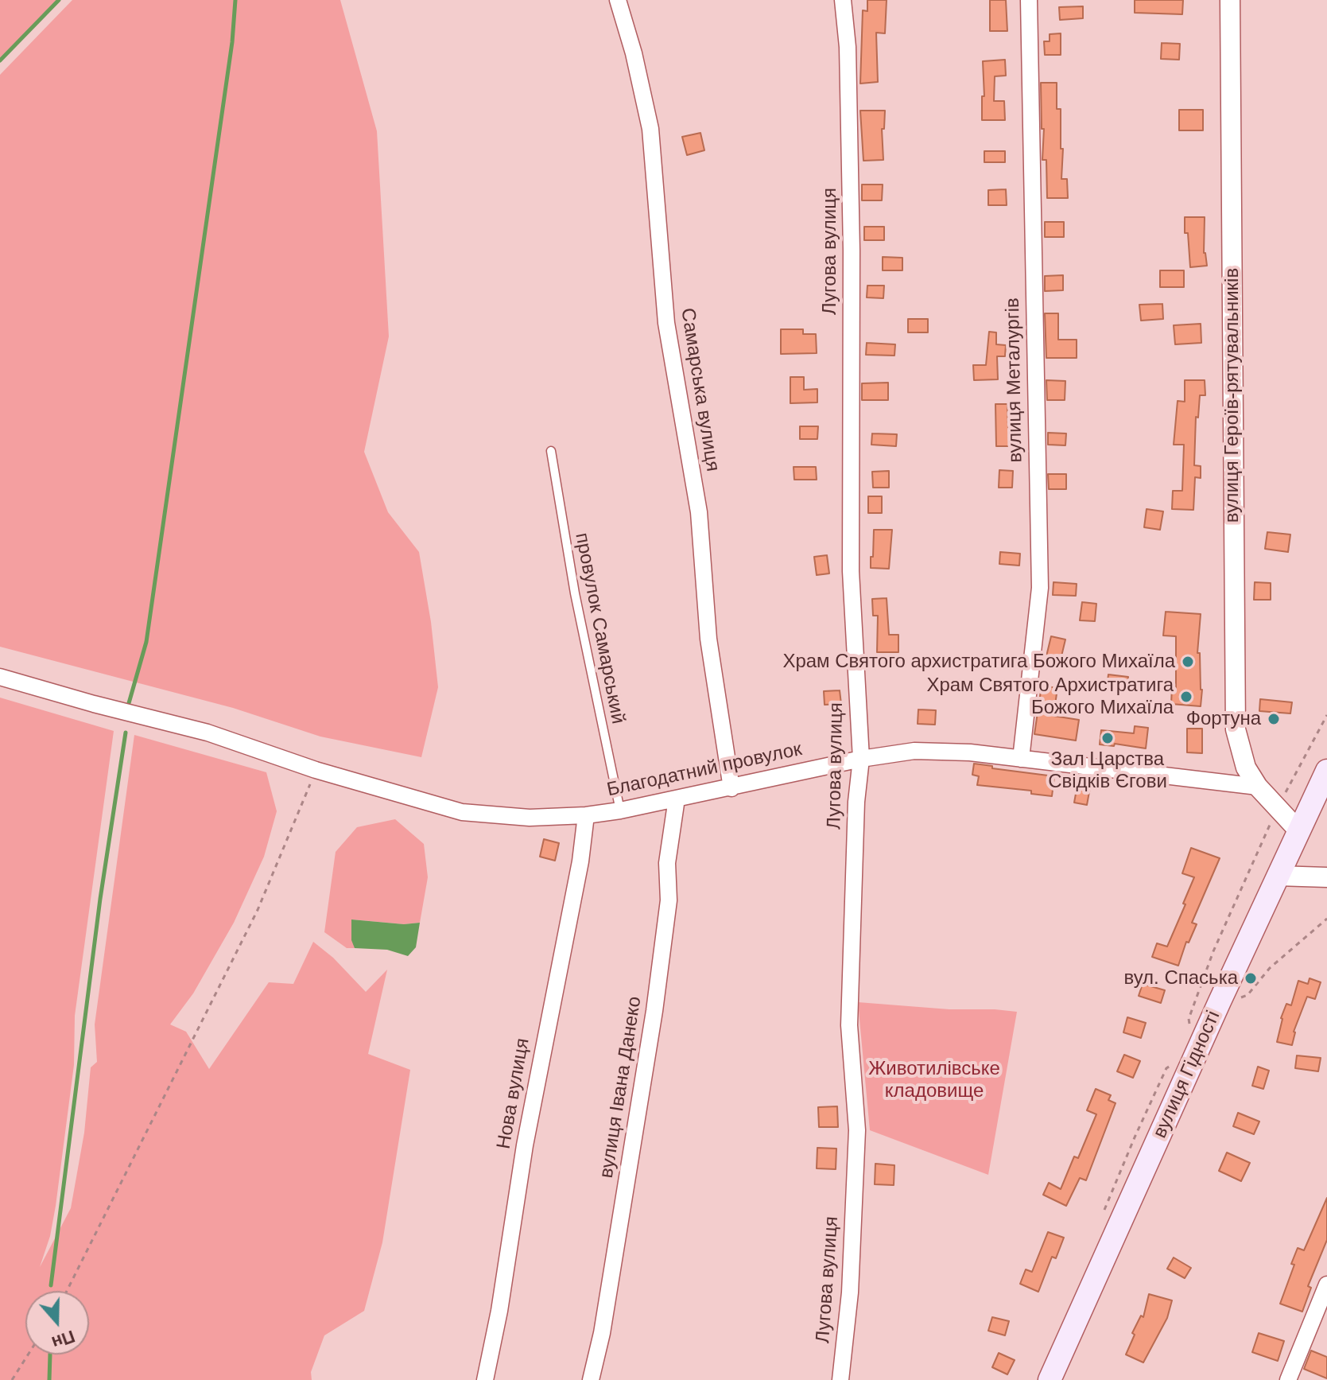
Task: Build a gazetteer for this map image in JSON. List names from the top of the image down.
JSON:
{
  "streets": {
    "main road": ["вулиця Гідності"],
    "street": [
      "Лугова вулиця",
      "вулиця Металургів",
      "Самарська вулиця",
      "вулиця Героїв-рятувальників",
      "Благодатний провулок",
      "вулиця Івана Данеко",
      "Нова вулиця"
    ],
    "lane": ["провулок Самарський"]
  },
  "crossings": [
    ["Лугова вулиця", "Благодатний провулок"],
    ["вулиця Металургів", "Благодатний провулок"],
    ["Самарська вулиця", "Благодатний провулок"],
    ["вулиця Героїв-рятувальників", "Благодатний провулок"],
    ["вулиця Героїв-рятувальників", "вулиця Гідності"],
    ["провулок Самарський", "Благодатний провулок"],
    ["Благодатний провулок", "вулиця Івана Данеко"],
    ["Благодатний провулок", "Нова вулиця"]
  ],
  "parks": ["Животилівське кладовище"],
  "places": [
    "Храм Святого архистратига Божого Михаїла",
    "Храм Святого Архистратига Божого Михаїла",
    "Фортуна",
    "Зал Царства Свідків Єгови",
    "вул. Спаська"
  ],
  "north": "bottom"
}
